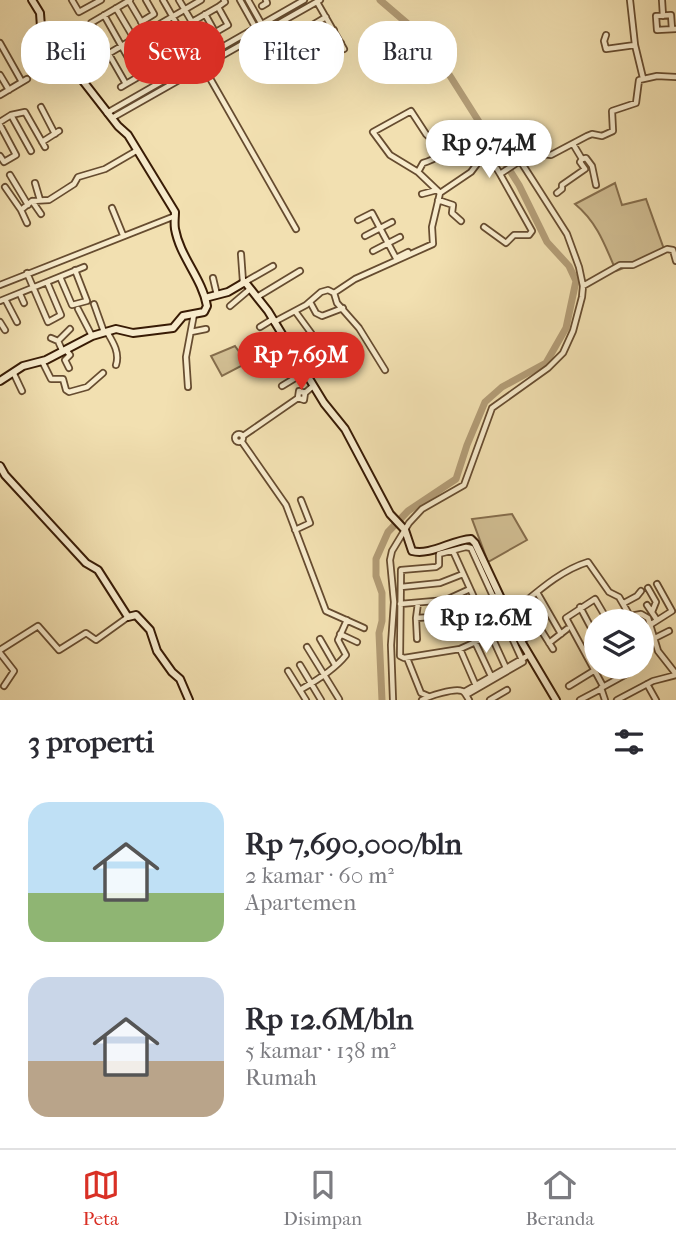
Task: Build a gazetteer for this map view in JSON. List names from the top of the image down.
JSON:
{
  "page": {
    "chip": [
      "Beli",
      "Sewa",
      "Filter",
      "Baru"
    ],
    "price": ["Rp 9.74M", "Rp 7.69M", "Rp 12.6M"],
    "heading": "3 properti",
    "list": [
      {
        "name": "Rp 7,690,000/bln",
        "note": "2 kamar · 60 m² · Apartemen"
      },
      {
        "name": "Rp 12.6M/bln",
        "note": "5 kamar · 138 m² · Rumah"
      }
    ],
    "tabs": ["Peta", "Disimpan", "Beranda"]
  }
}
